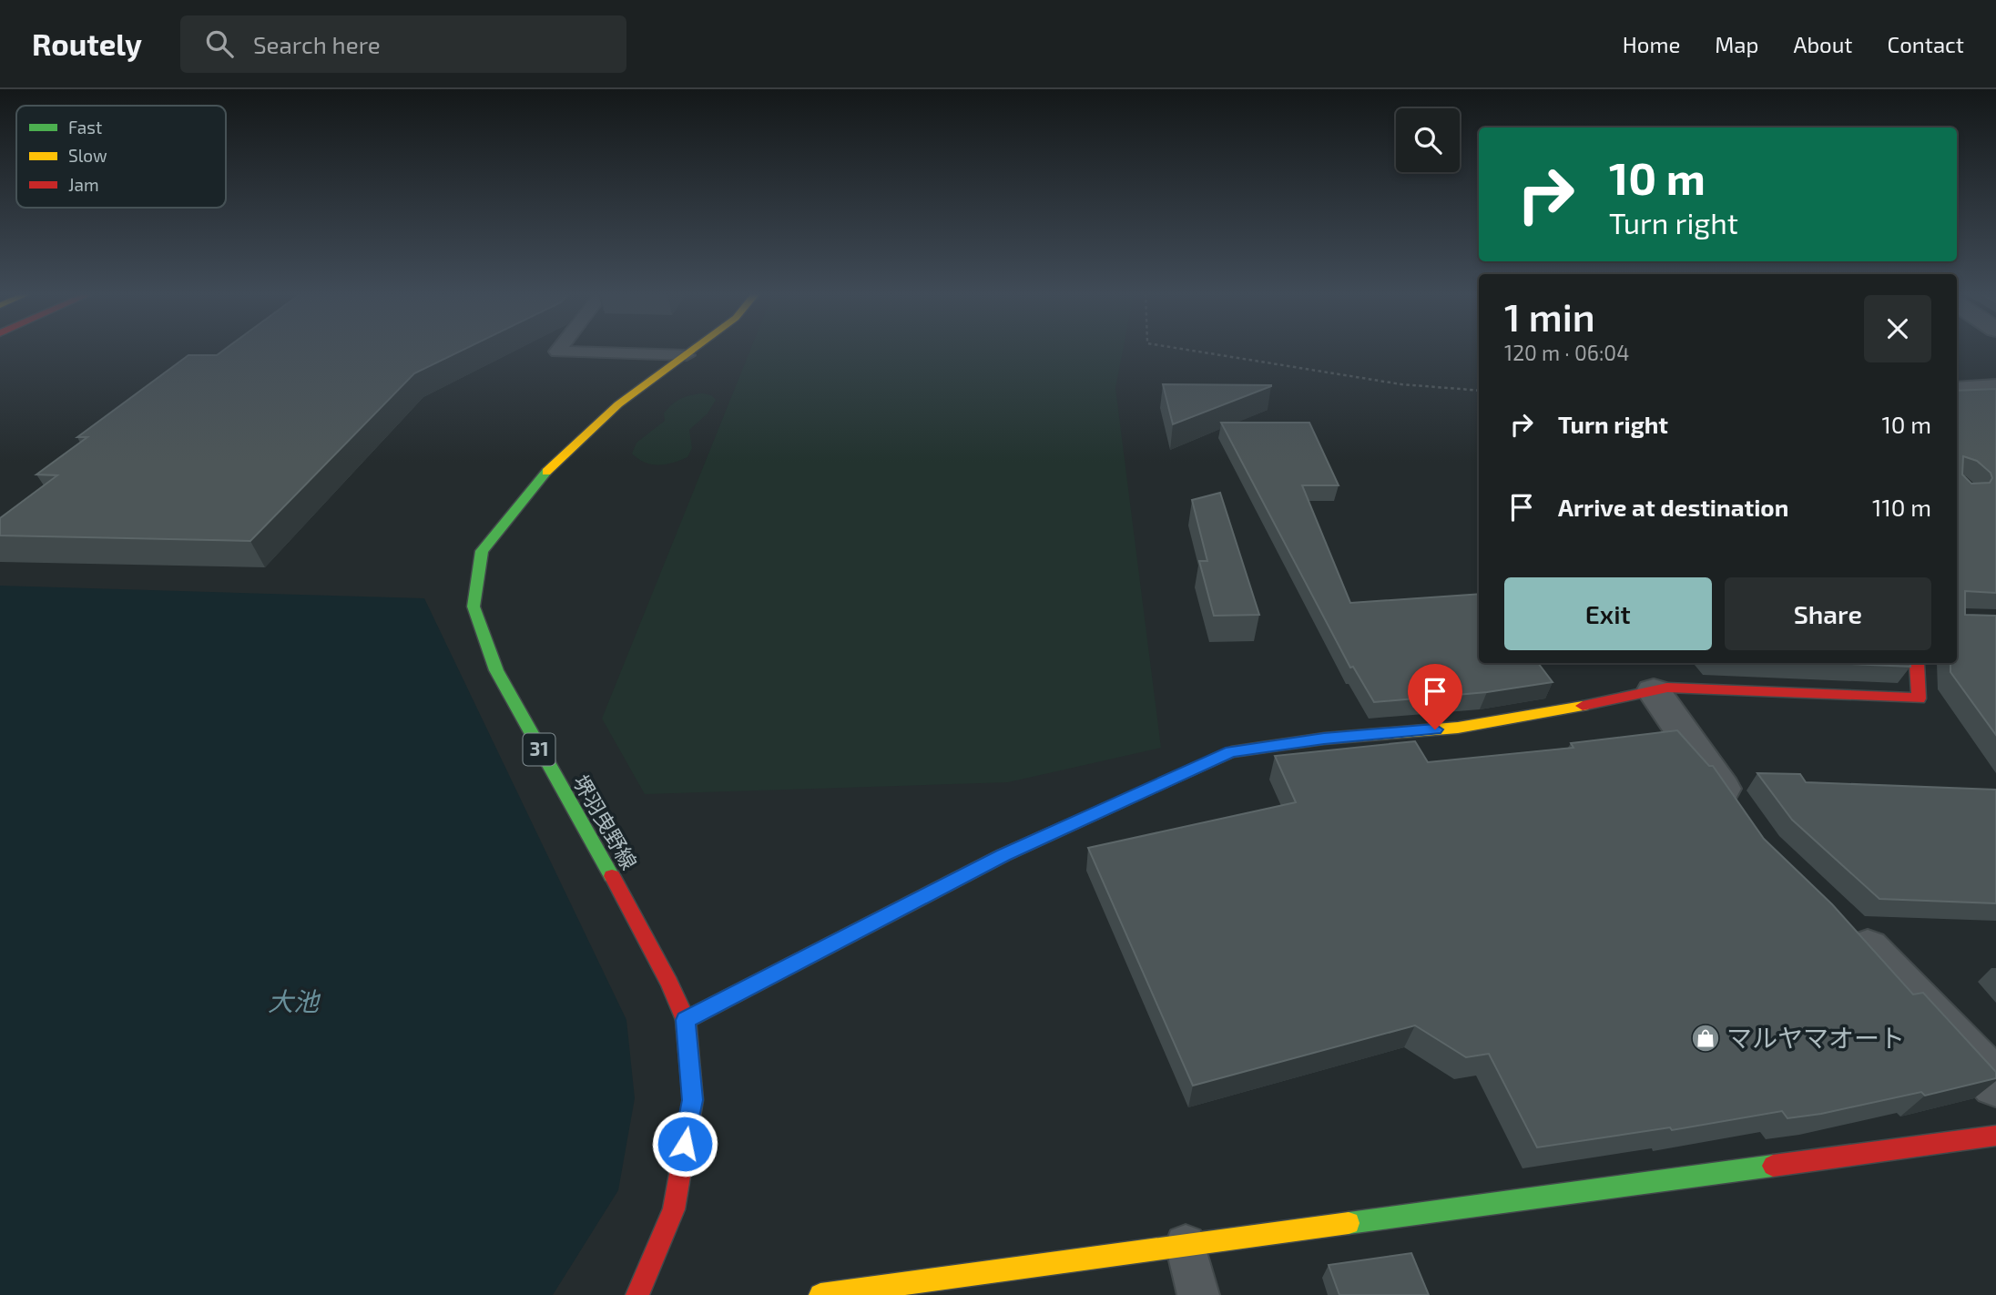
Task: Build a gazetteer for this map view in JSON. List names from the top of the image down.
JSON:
{
  "streets": {
    "street": ["31", "堺羽曳野線"]
  },
  "water": ["大池"],
  "places": {
    "shop": ["マルヤマオート"]
  },
  "legend": ["Fast", "Slow", "Jam"],
  "page": {
    "header": "Routely",
    "search": "Search here",
    "nav": [
      "Home",
      "Map",
      "About",
      "Contact"
    ],
    "turn": ["10 m", "Turn right"],
    "heading": ["1 min", "120 m · 06:04"],
    "list": [
      {
        "name": "Turn right",
        "value": "10 m"
      },
      {
        "name": "Arrive at destination",
        "value": "110 m"
      }
    ],
    "buttons": ["Exit", "Share"]
  }
}
